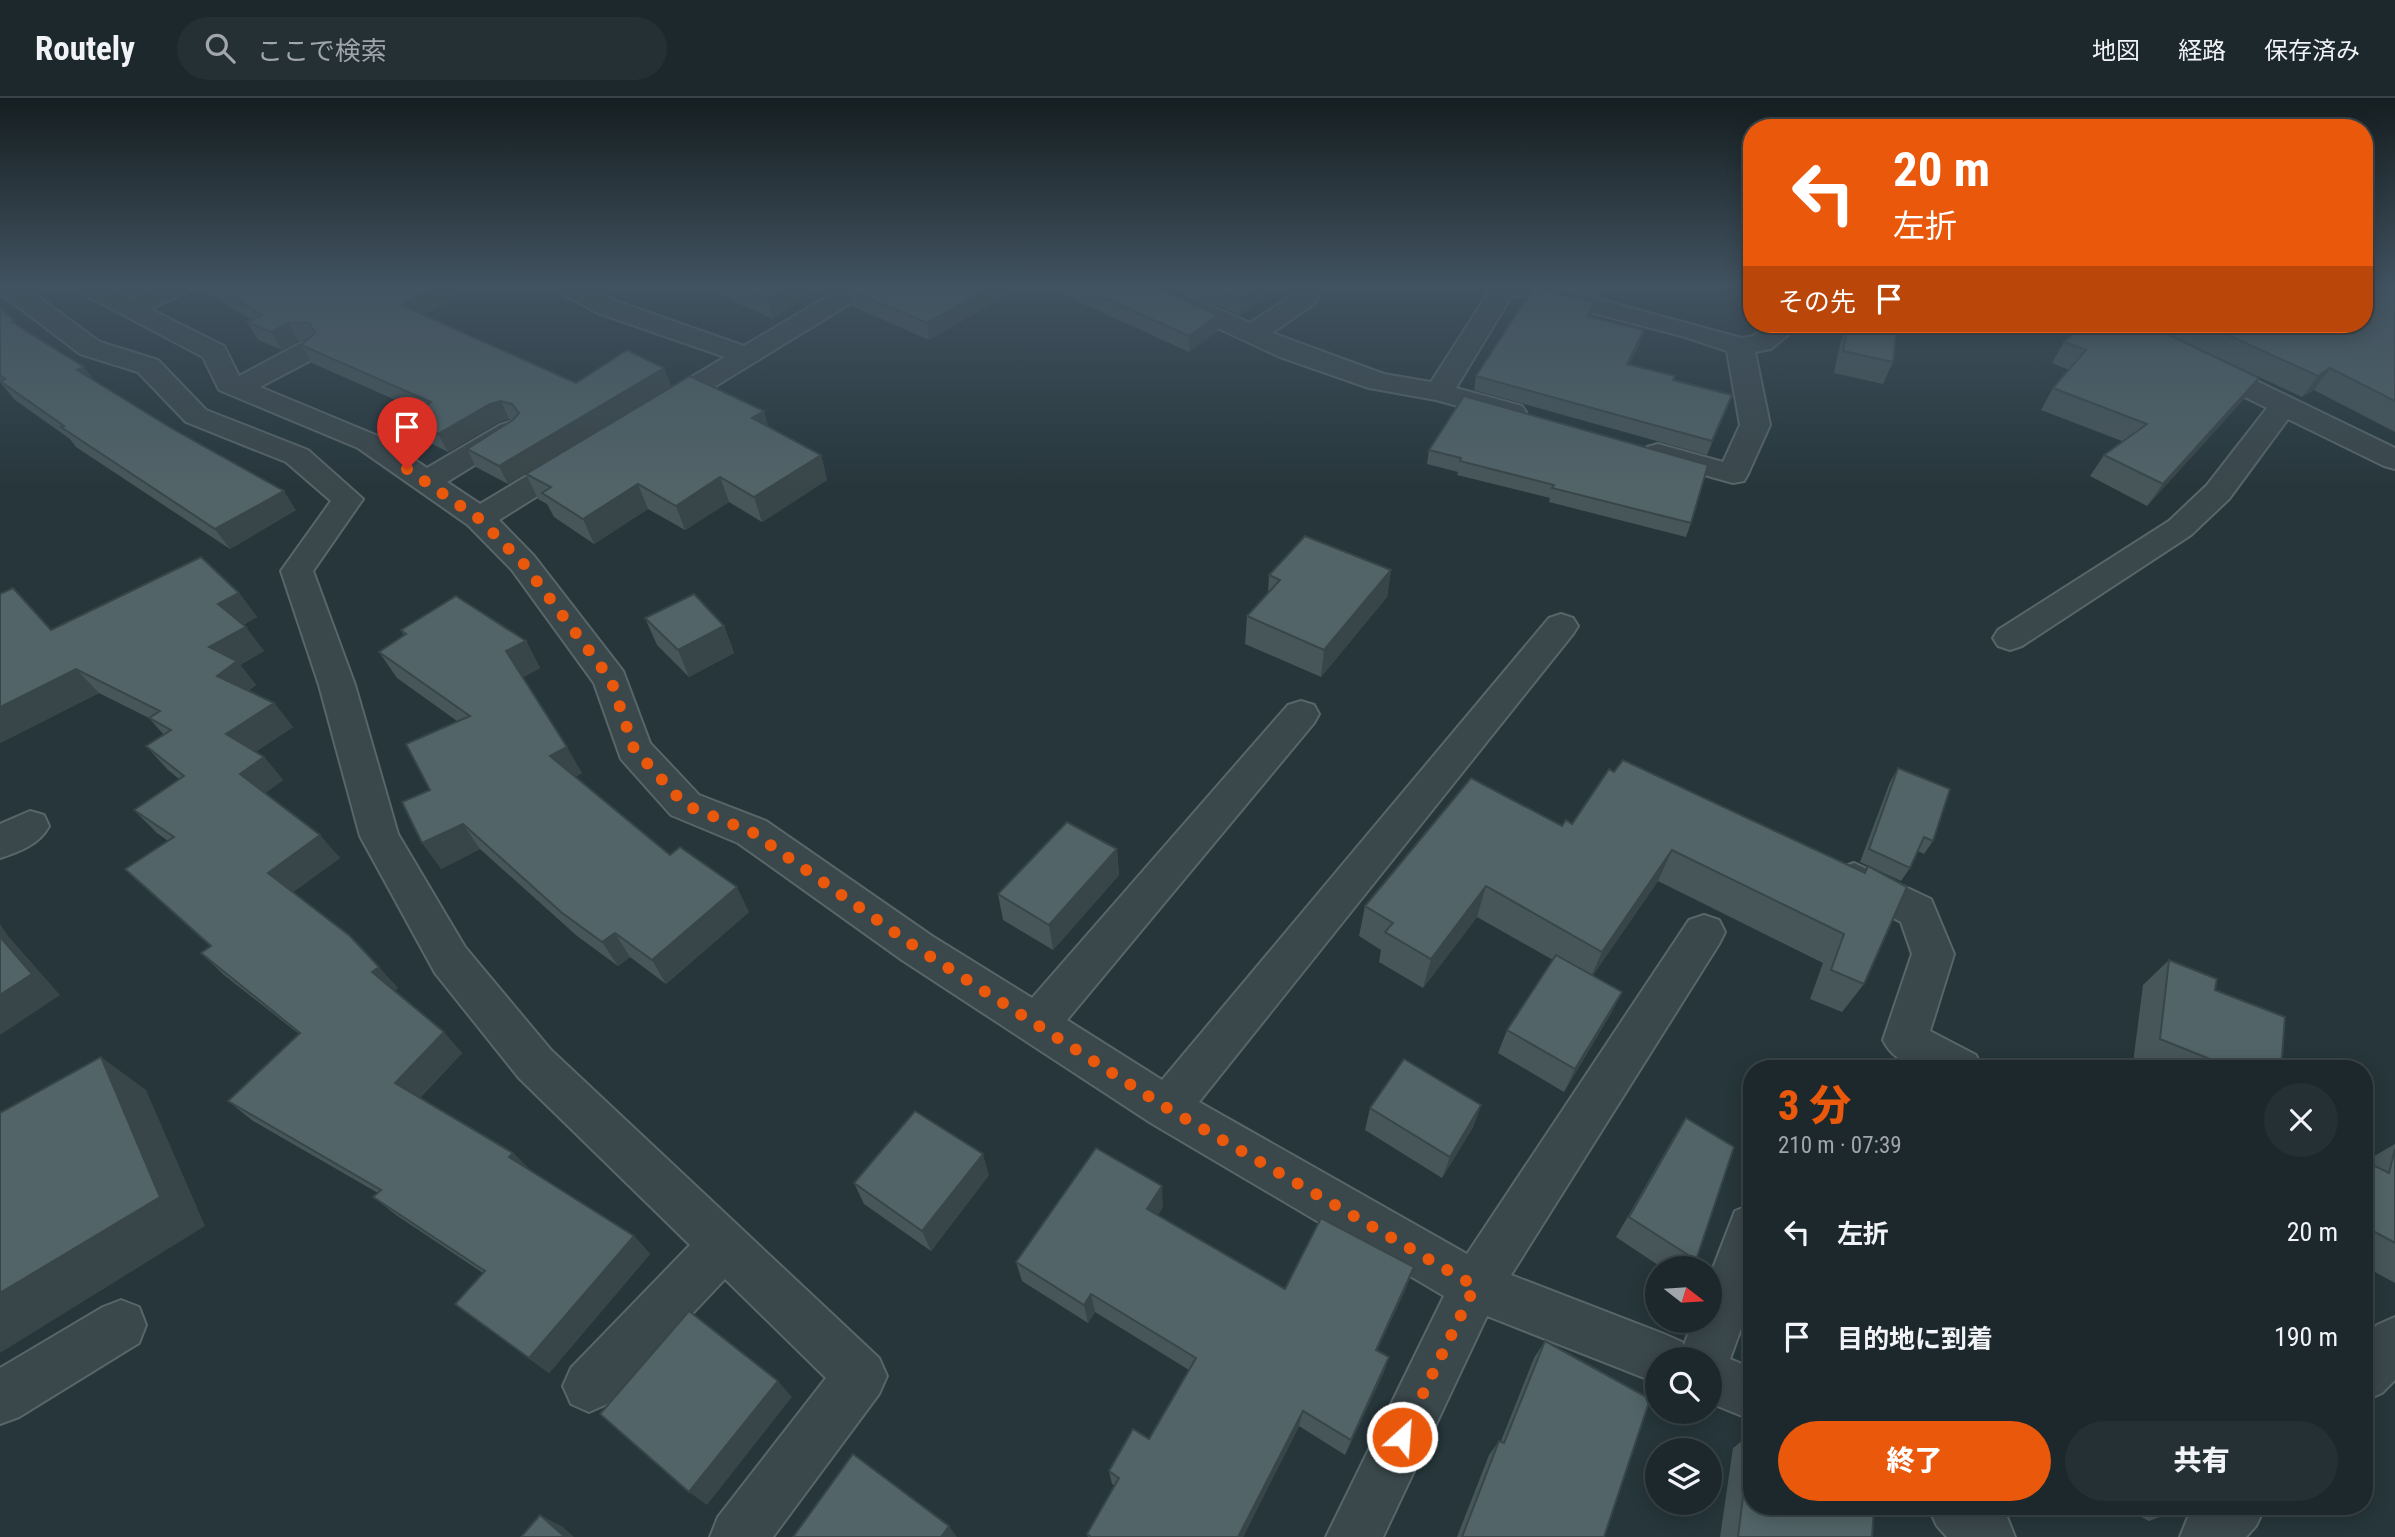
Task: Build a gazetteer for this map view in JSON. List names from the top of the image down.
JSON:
{
  "north": "right",
  "page": {
    "header": "Routely",
    "search": "ここで検索",
    "nav": ["地図", "経路", "保存済み"],
    "turn": ["20 m", "左折"],
    "then": "その先",
    "heading": ["3 分", "210 m · 07:39"],
    "list": [
      {
        "name": "左折",
        "value": "20 m"
      },
      {
        "name": "目的地に到着",
        "value": "190 m"
      }
    ],
    "buttons": ["終了", "共有"]
  }
}
